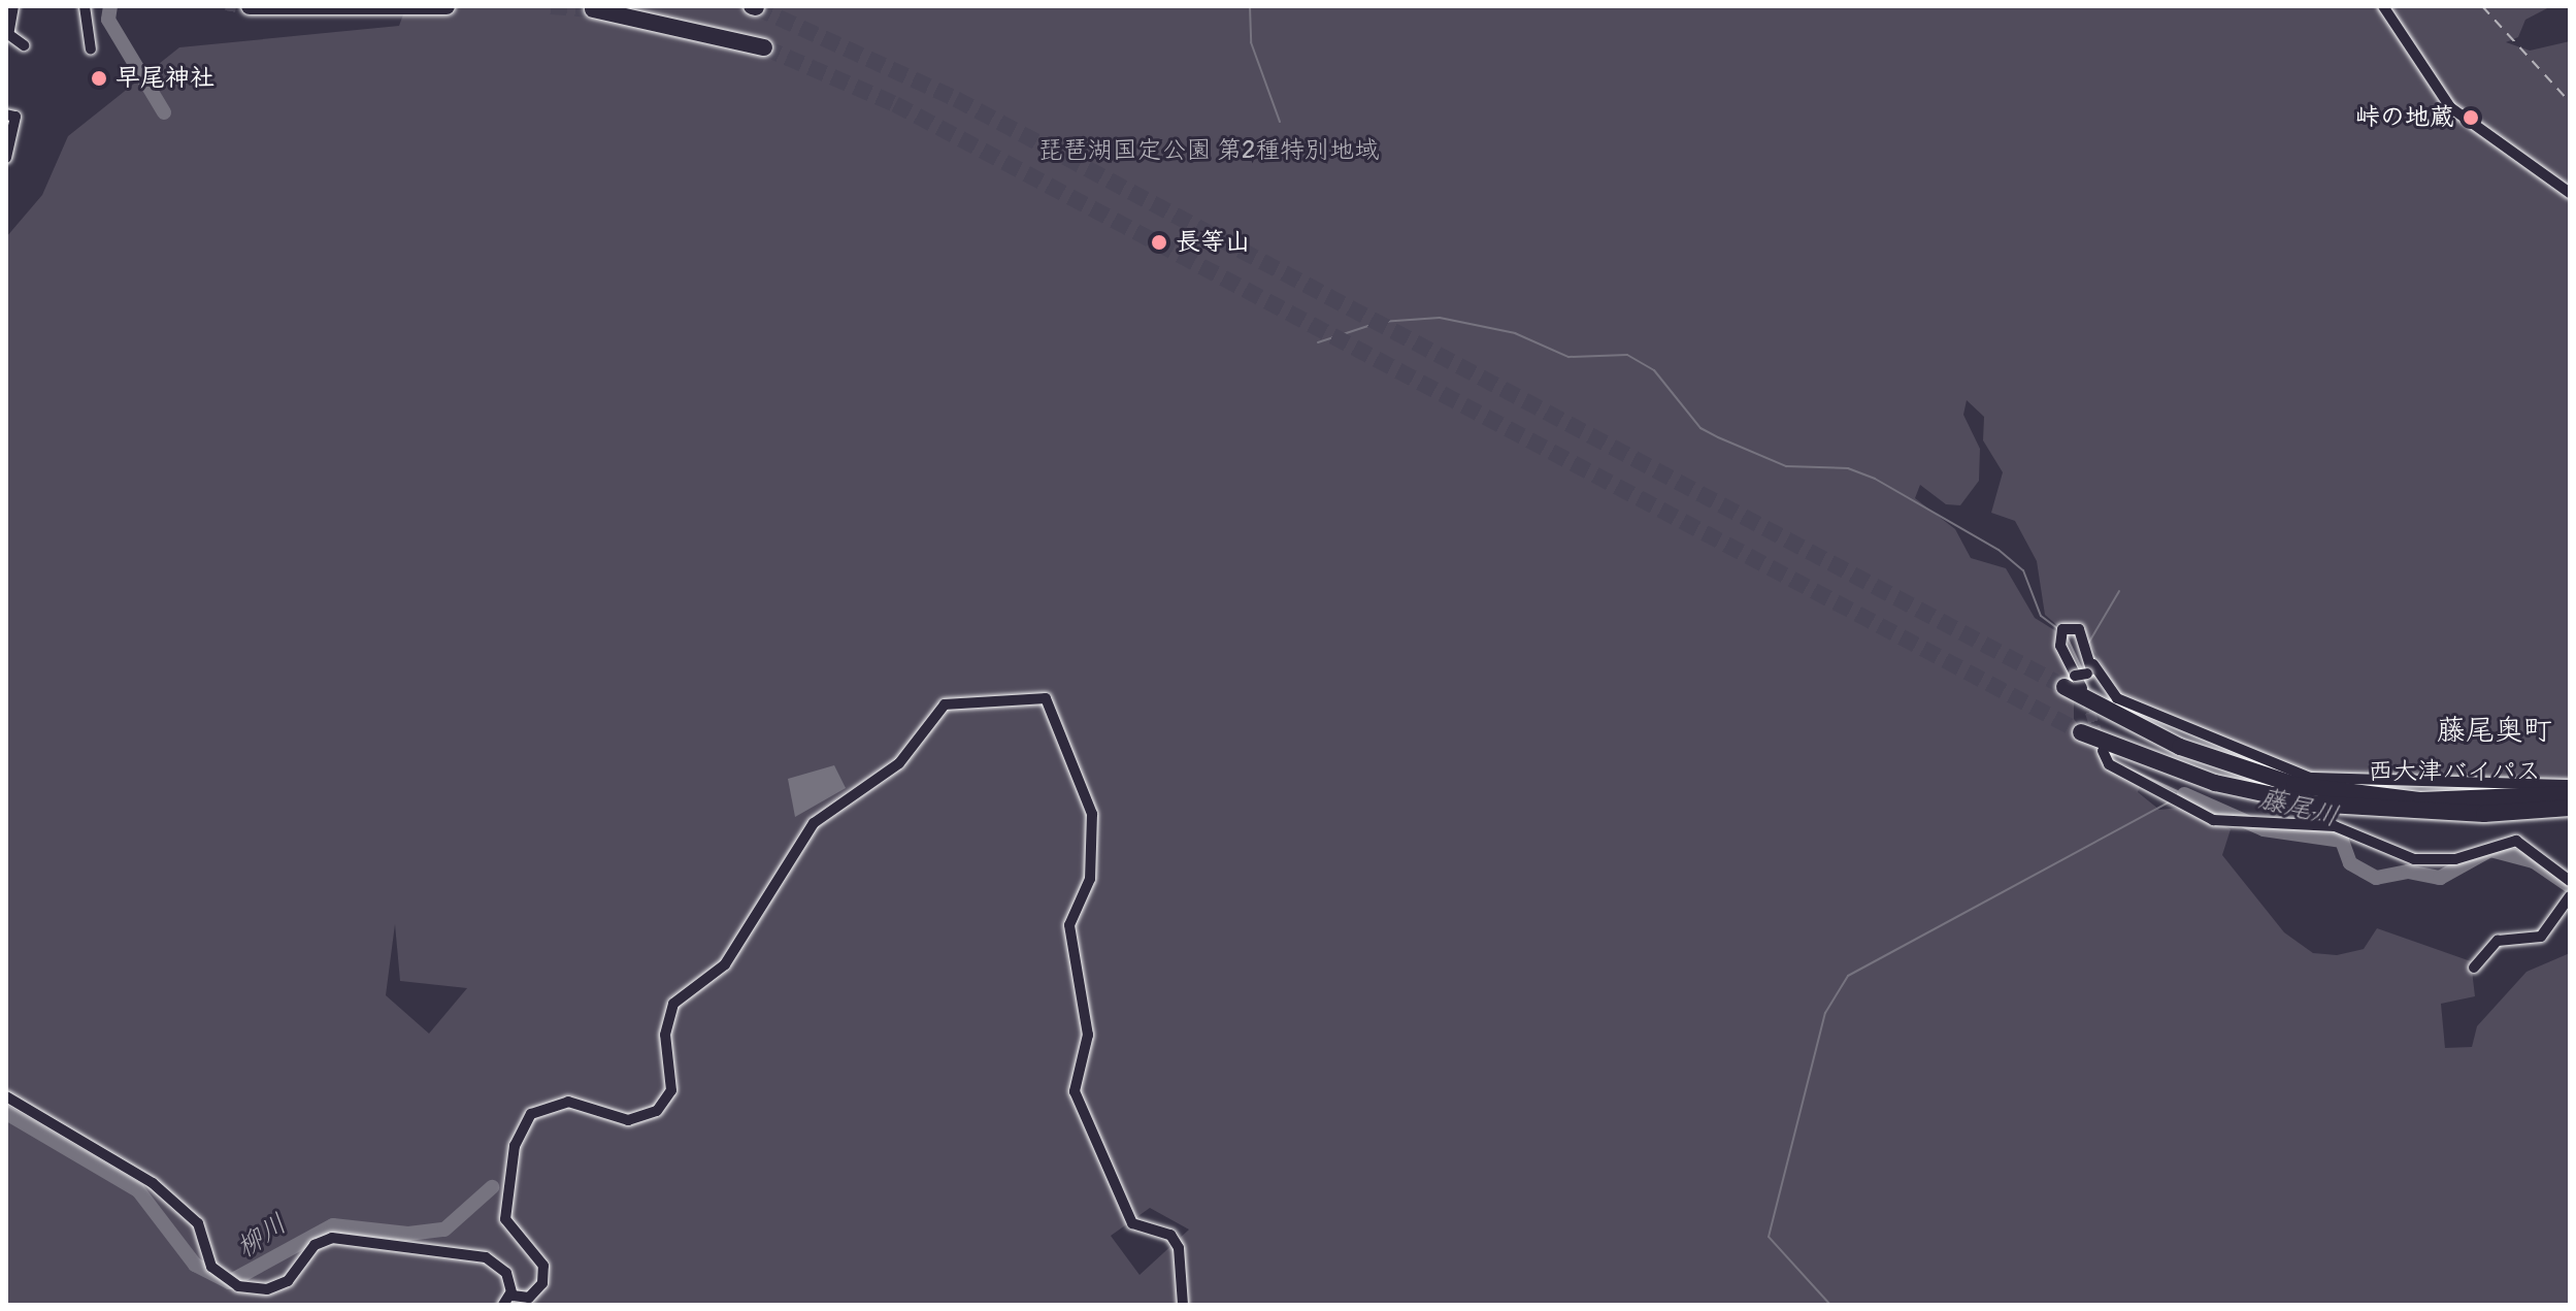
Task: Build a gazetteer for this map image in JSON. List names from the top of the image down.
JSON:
{
  "streets": {
    "highway": ["西大津バイパス"]
  },
  "districts": ["藤尾奥町"],
  "water": ["藤尾川", "柳川"],
  "parks": ["琵琶湖国定公園 第2種特別地域"],
  "places": ["早尾神社", "峠の地蔵", "長等山"]
}
